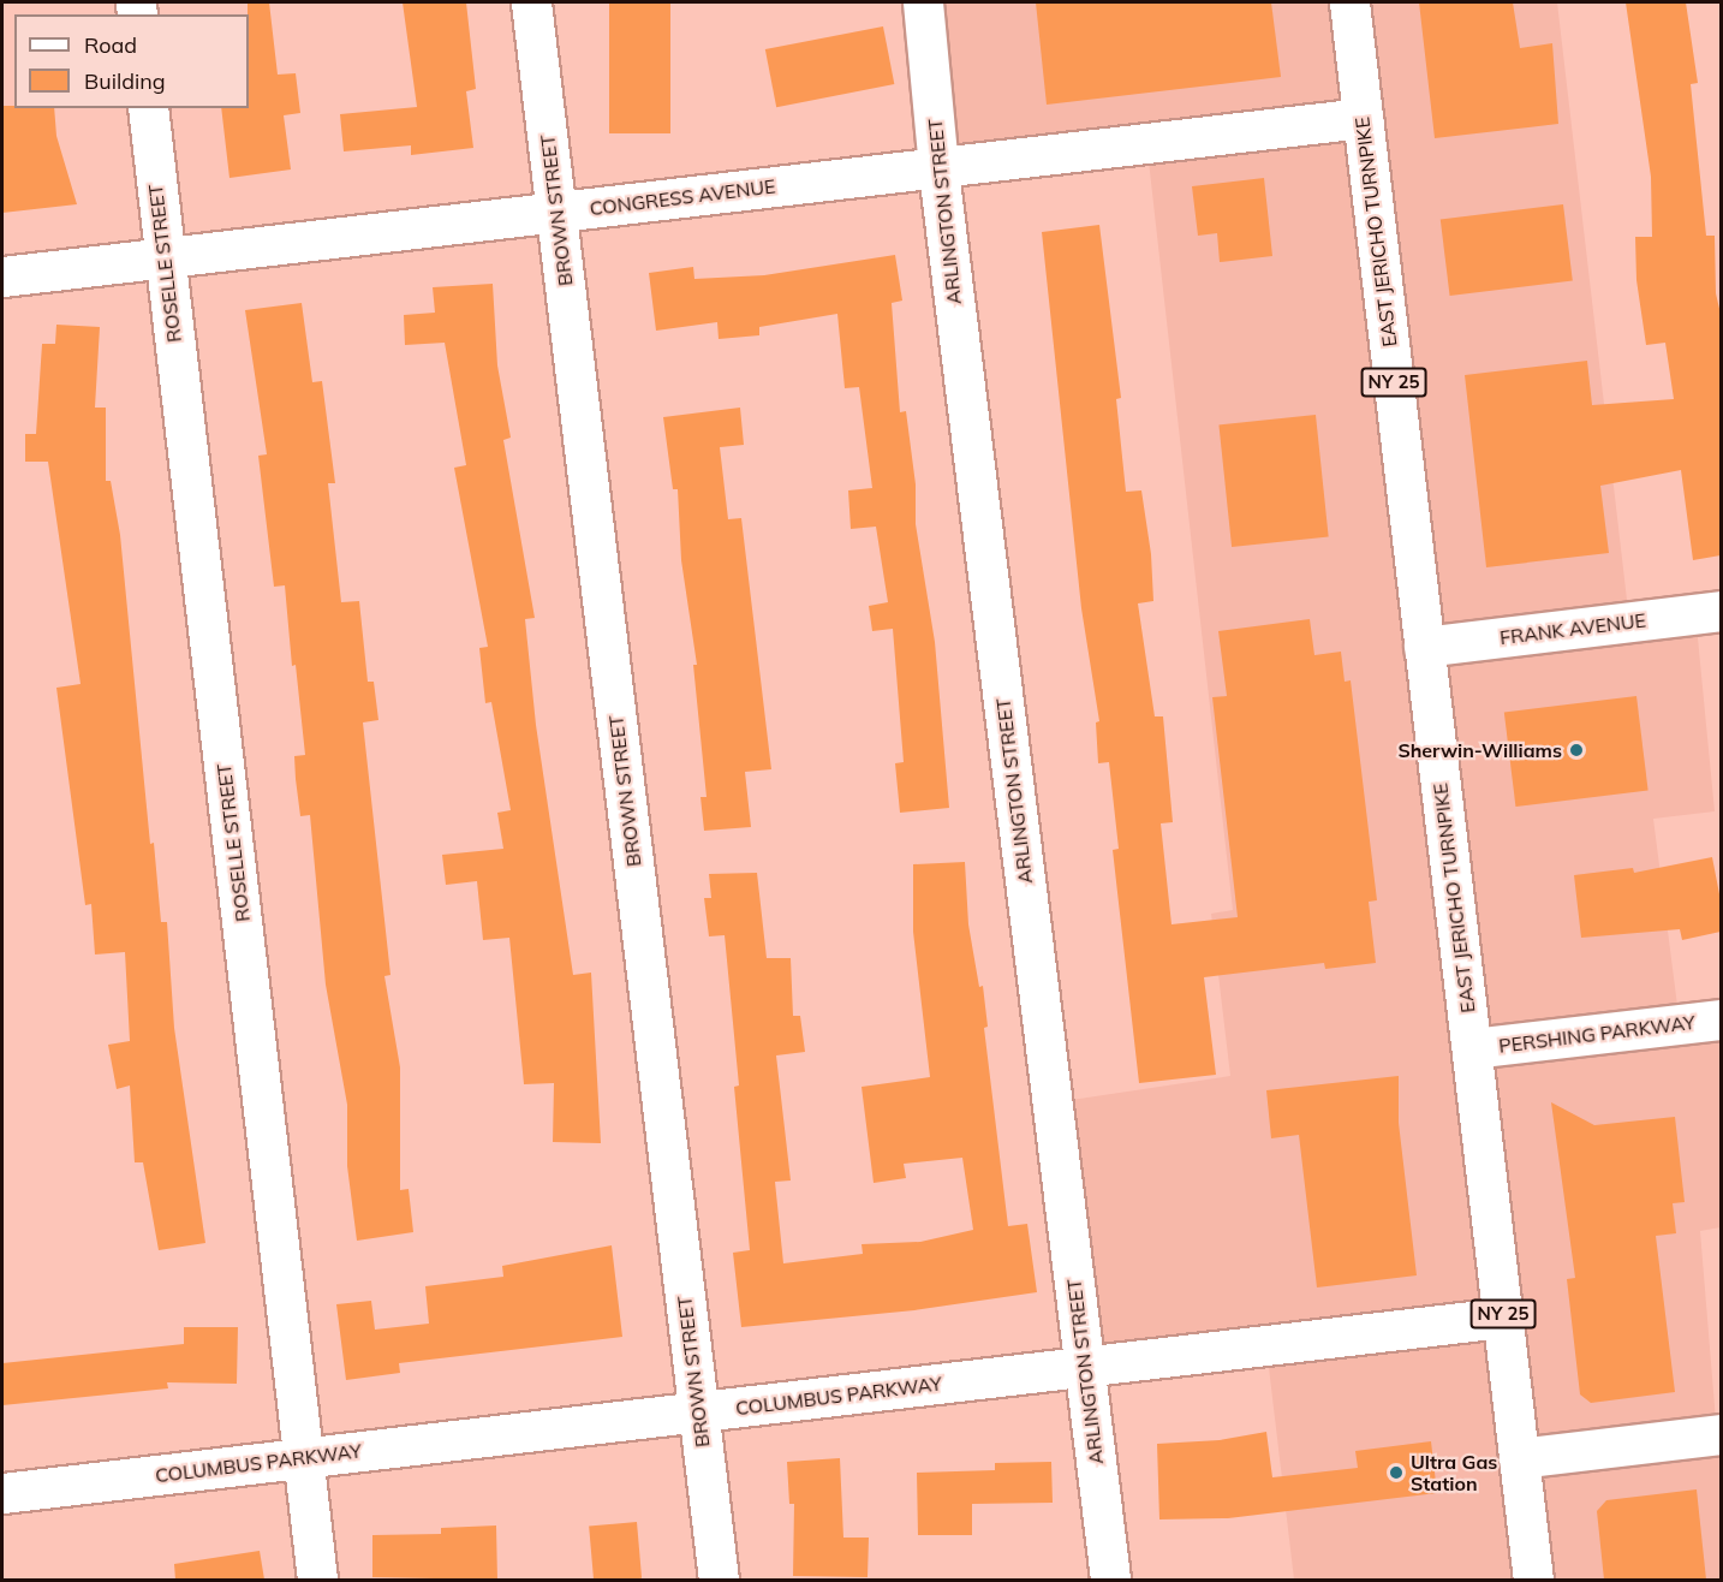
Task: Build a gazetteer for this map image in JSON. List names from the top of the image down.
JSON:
{
  "streets": {
    "street": [
      "CONGRESS AVENUE",
      "BROWN STREET",
      "ARLINGTON STREET",
      "EAST JERICHO TURNPIKE",
      "ROSELLE STREET",
      "NY 25",
      "FRANK AVENUE",
      "PERSHING PARKWAY",
      "COLUMBUS PARKWAY"
    ]
  },
  "crossings": [
    ["CONGRESS AVENUE", "BROWN STREET"],
    ["CONGRESS AVENUE", "ARLINGTON STREET"],
    ["CONGRESS AVENUE", "EAST JERICHO TURNPIKE"],
    ["CONGRESS AVENUE", "ROSELLE STREET"],
    ["BROWN STREET", "COLUMBUS PARKWAY"],
    ["ARLINGTON STREET", "COLUMBUS PARKWAY"],
    ["EAST JERICHO TURNPIKE", "FRANK AVENUE"],
    ["EAST JERICHO TURNPIKE", "PERSHING PARKWAY"],
    ["EAST JERICHO TURNPIKE", "COLUMBUS PARKWAY"],
    ["ROSELLE STREET", "COLUMBUS PARKWAY"]
  ],
  "places": ["Sherwin-Williams", "Ultra Gas Station"],
  "legend": ["Road", "Building"]
}
